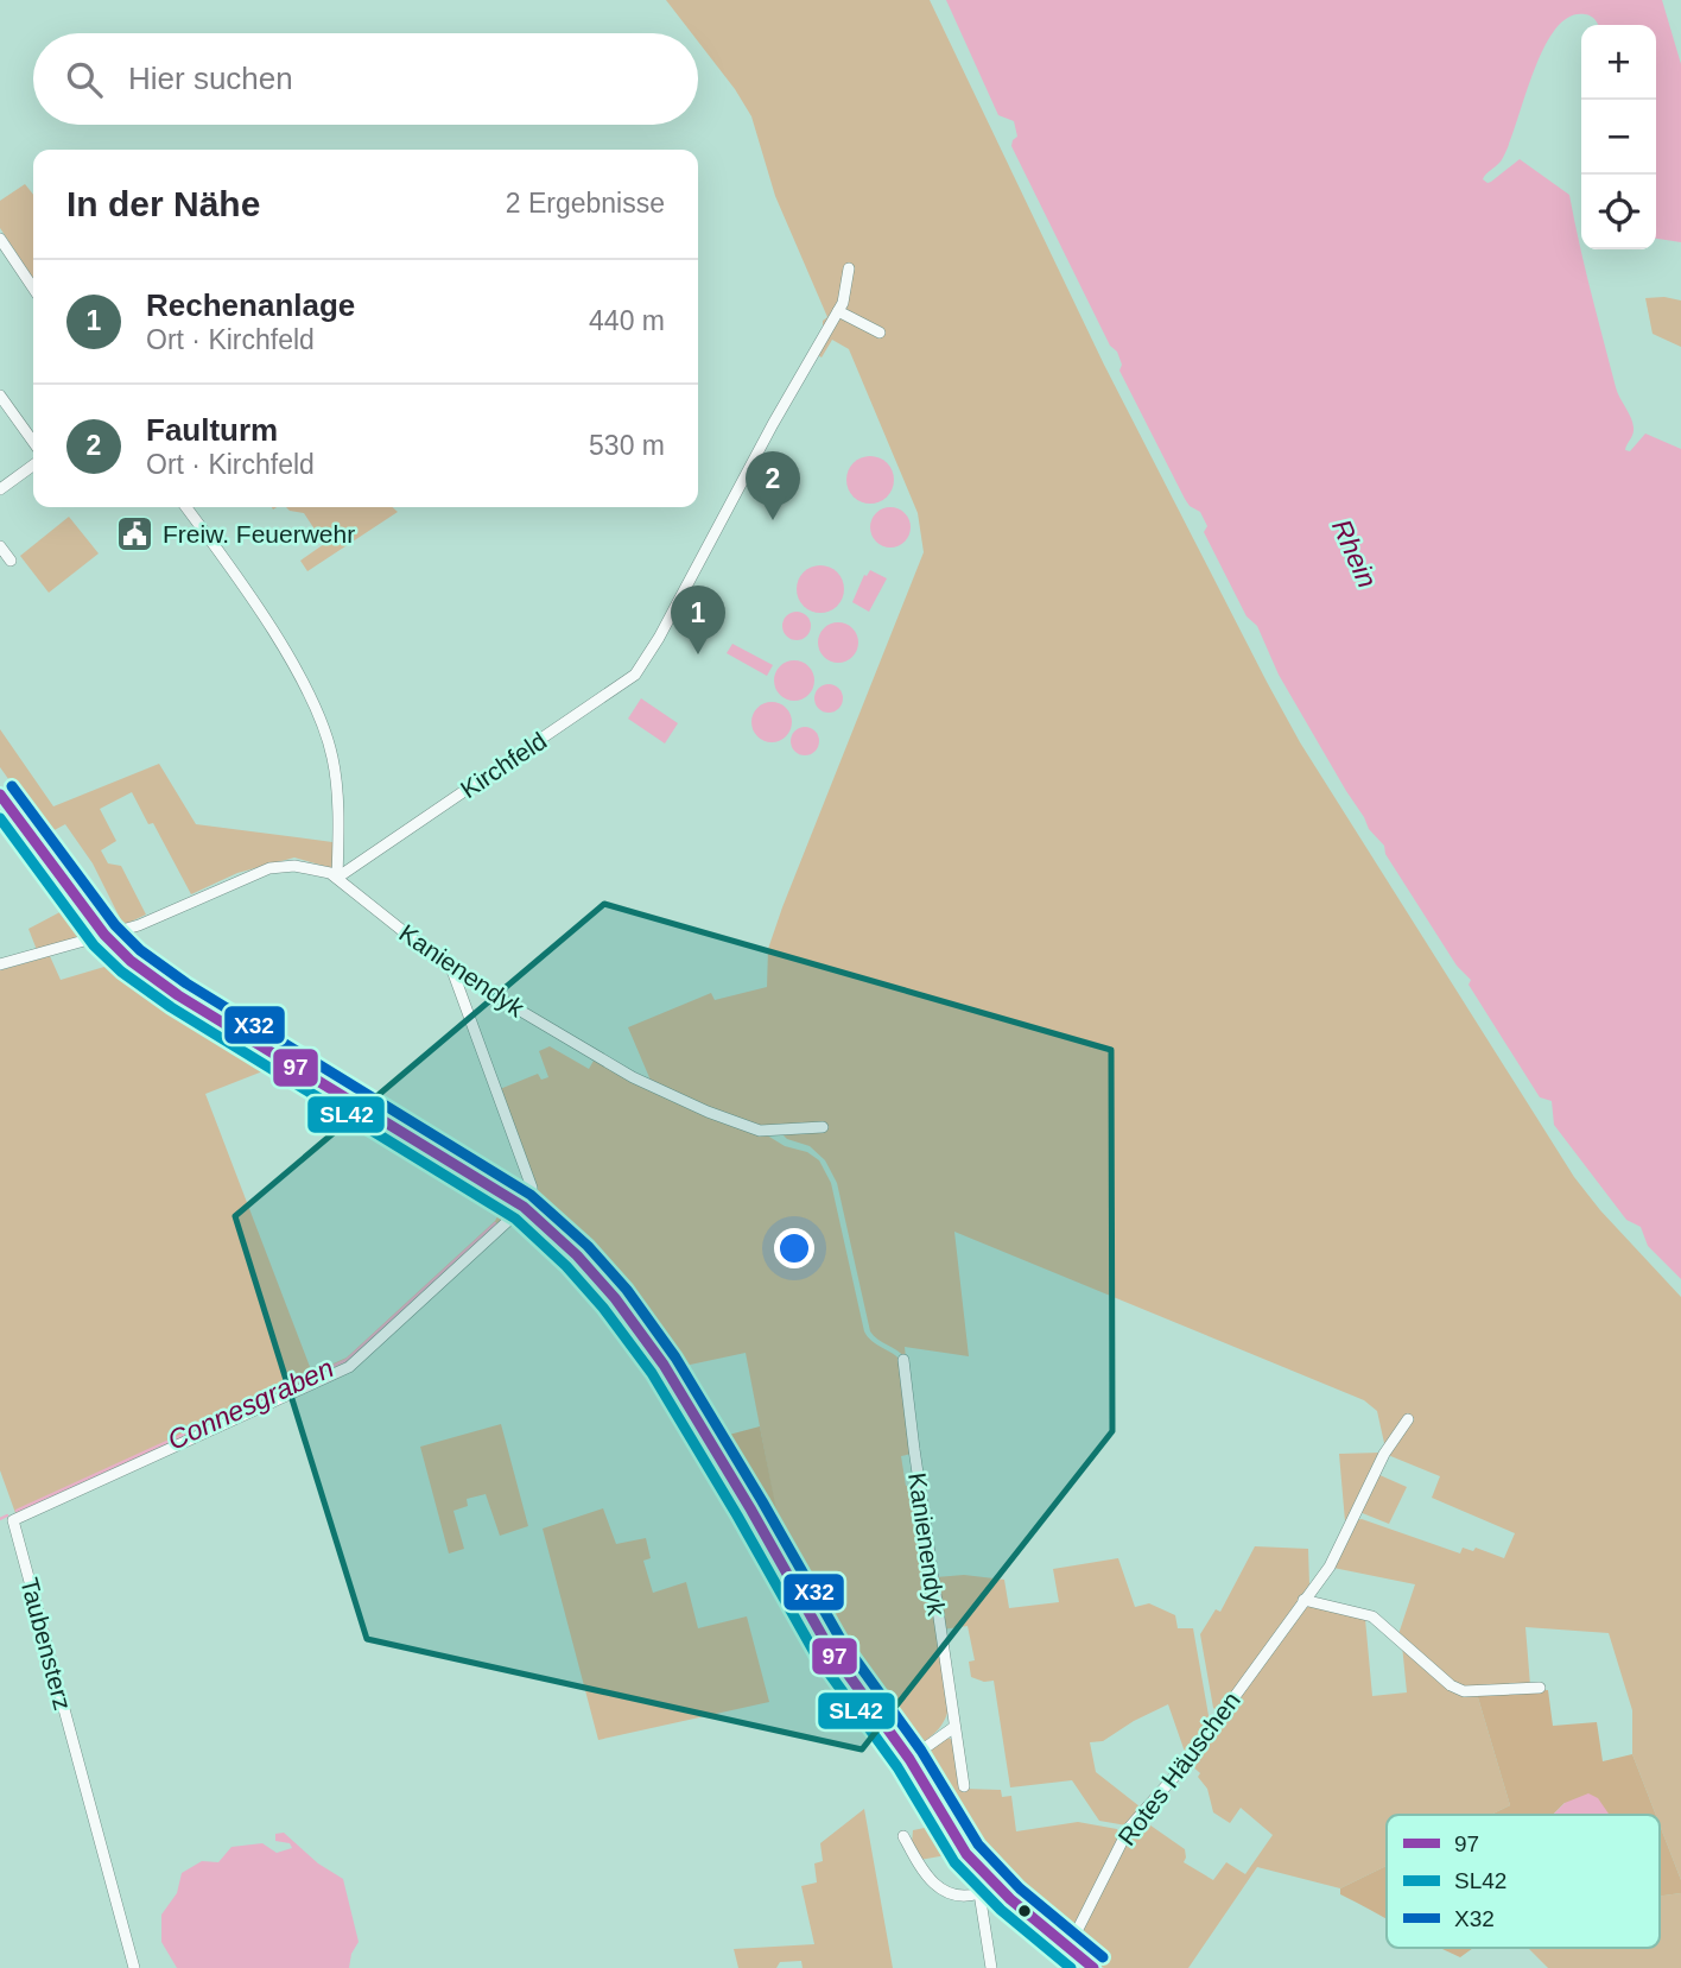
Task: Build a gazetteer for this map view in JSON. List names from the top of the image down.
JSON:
{
  "streets": {
    "street": [
      "Kirchfeld",
      "Kanienendyk",
      "Taubensterz",
      "Rotes Häuschen"
    ]
  },
  "crossings": [
    ["Kirchfeld", "Kanienendyk"]
  ],
  "water": ["Rhein", "Connesgraben"],
  "places": {
    "public building": ["Freiw. Feuerwehr"]
  },
  "lines": ["transit line X32", "transit line 97", "transit line SL42"],
  "legend": ["97", "SL42", "X32"],
  "page": {
    "map_buttons": ["+", "−"],
    "search": "Hier suchen",
    "heading": ["In der Nähe", "2 Ergebnisse"],
    "list": [
      {
        "mark": "1",
        "name": "Rechenanlage",
        "note": "Ort · Kirchfeld",
        "value": "440 m"
      },
      {
        "mark": "2",
        "name": "Faulturm",
        "note": "Ort · Kirchfeld",
        "value": "530 m"
      }
    ],
    "pins": ["2", "1"]
  }
}
